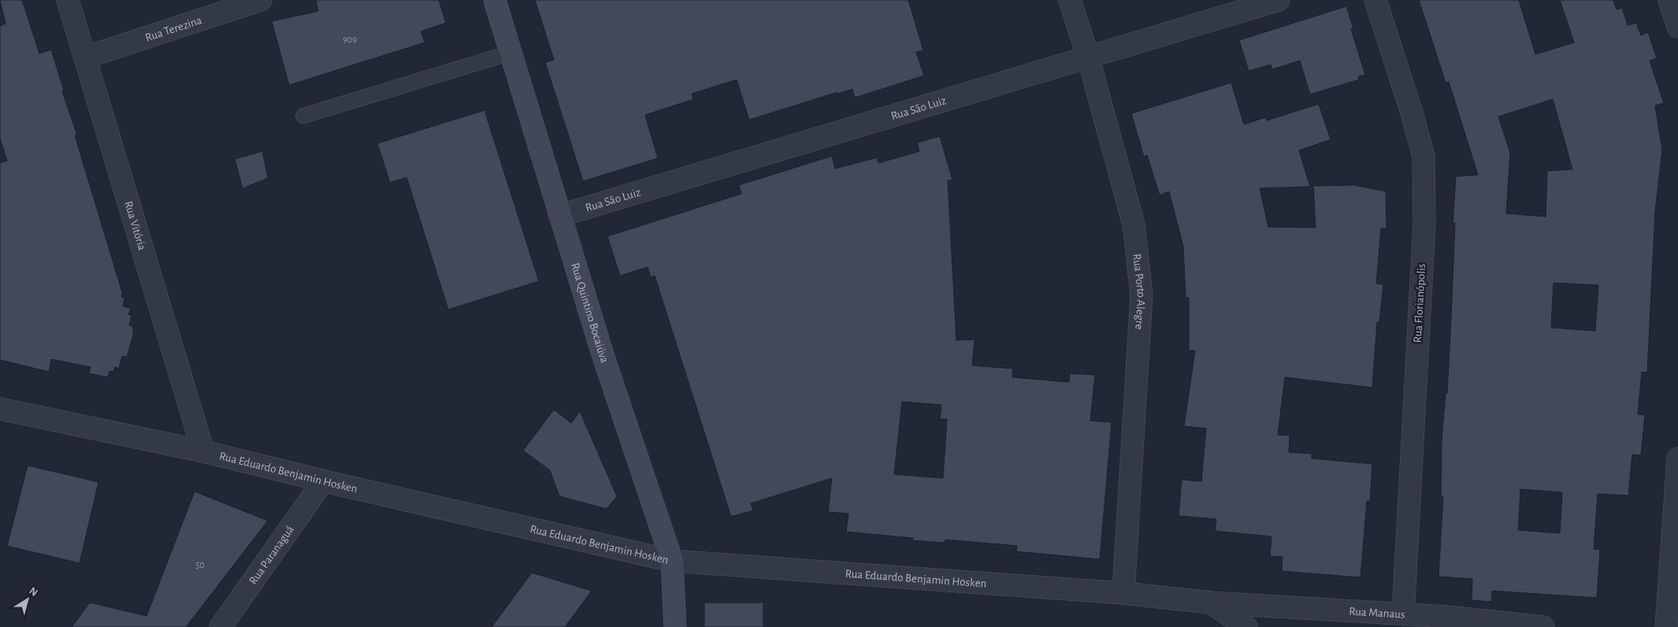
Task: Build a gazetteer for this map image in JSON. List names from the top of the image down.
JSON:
{
  "streets": {
    "street": [
      "Rua Terezina",
      "Rua São Luiz",
      "Rua Vitória",
      "Rua Porto Alegre",
      "Rua Florianópolis",
      "Rua Quintino Bocaiúva",
      "Rua Eduardo Benjamin Hosken",
      "Rua Paranaguá",
      "Rua Manaus"
    ]
  },
  "crossings": [
    ["Rua Terezina", "Rua Vitória"],
    ["Rua São Luiz", "Rua Porto Alegre"],
    ["Rua São Luiz", "Rua Quintino Bocaiúva"],
    ["Rua Vitória", "Rua Eduardo Benjamin Hosken"],
    ["Rua Porto Alegre", "Rua Eduardo Benjamin Hosken"],
    ["Rua Florianópolis", "Rua Manaus"],
    ["Rua Quintino Bocaiúva", "Rua Eduardo Benjamin Hosken"],
    ["Rua Eduardo Benjamin Hosken", "Rua Paranaguá"],
    ["Rua Eduardo Benjamin Hosken", "Rua Manaus"]
  ],
  "house_numbers": ["909", "50"],
  "north": "top right"
}
